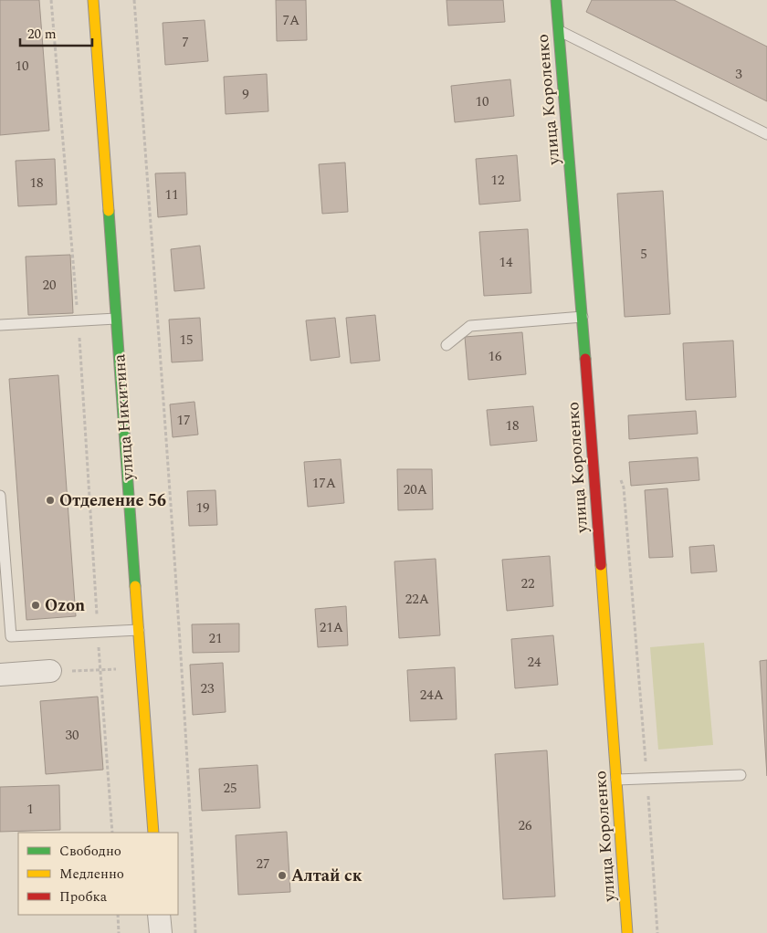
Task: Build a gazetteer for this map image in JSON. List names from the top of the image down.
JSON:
{
  "streets": {
    "street": ["улица Короленко", "улица Никитина"]
  },
  "places": ["Отделение 56", "Ozon", "Алтай ск"],
  "house_numbers": [
    "7А",
    "7",
    "10",
    "3",
    "9",
    "10",
    "12",
    "18",
    "11",
    "5",
    "14",
    "20",
    "15",
    "16",
    "17",
    "18",
    "17А",
    "20А",
    "19",
    "22",
    "22А",
    "21А",
    "21",
    "24",
    "23",
    "24А",
    "30",
    "25",
    "1",
    "26",
    "27"
  ],
  "legend": ["Свободно", "Медленно", "Пробка"],
  "scale_bar": "20 m"
}
